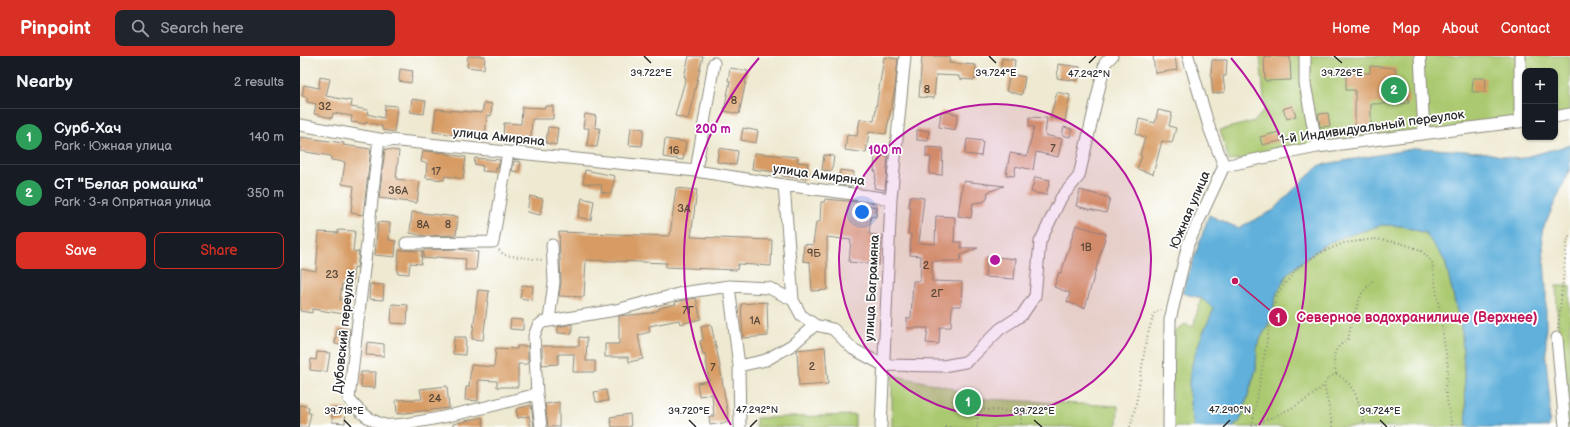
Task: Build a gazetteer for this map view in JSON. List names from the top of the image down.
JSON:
{
  "streets": {
    "street": [
      "1-й Индивидуальный переулок",
      "улица Амиряна",
      "Южная улица",
      "улица Баграмяна",
      "Дубовский переулок"
    ]
  },
  "crossings": [
    ["1-й Индивидуальный переулок", "Южная улица"],
    ["улица Амиряна", "улица Баграмяна"],
    ["улица Амиряна", "Дубовский переулок"]
  ],
  "places": ["Северное водохранилище (Верхнее)"],
  "house_numbers": [
    "8",
    "8",
    "32",
    "7",
    "16",
    "17",
    "36А",
    "3А",
    "8А",
    "8",
    "1В",
    "9Б",
    "2",
    "23",
    "2Г",
    "7Г",
    "1А",
    "2",
    "7",
    "24"
  ],
  "page": {
    "header": "Pinpoint",
    "search": "Search here",
    "nav": [
      "Home",
      "Map",
      "About",
      "Contact"
    ],
    "heading": ["Nearby", "2 results"],
    "map_buttons": ["+", "−"],
    "pins": ["2", "1"],
    "list": [
      {
        "mark": "1",
        "name": "Сурб-Хач",
        "note": "Park · Южная улица",
        "value": "140 m"
      },
      {
        "mark": "2",
        "name": "СТ \"Белая ромашка\"",
        "note": "Park · 3-я Опрятная улица",
        "value": "350 m"
      }
    ],
    "buttons": ["Save", "Share"]
  },
  "coordinates": [
    "39.722°E",
    "39.724°E",
    "39.726°E",
    "47.292°N",
    "47.290°N",
    "39.718°E",
    "39.720°E"
  ],
  "rings": ["200 m", "100 m"]
}
